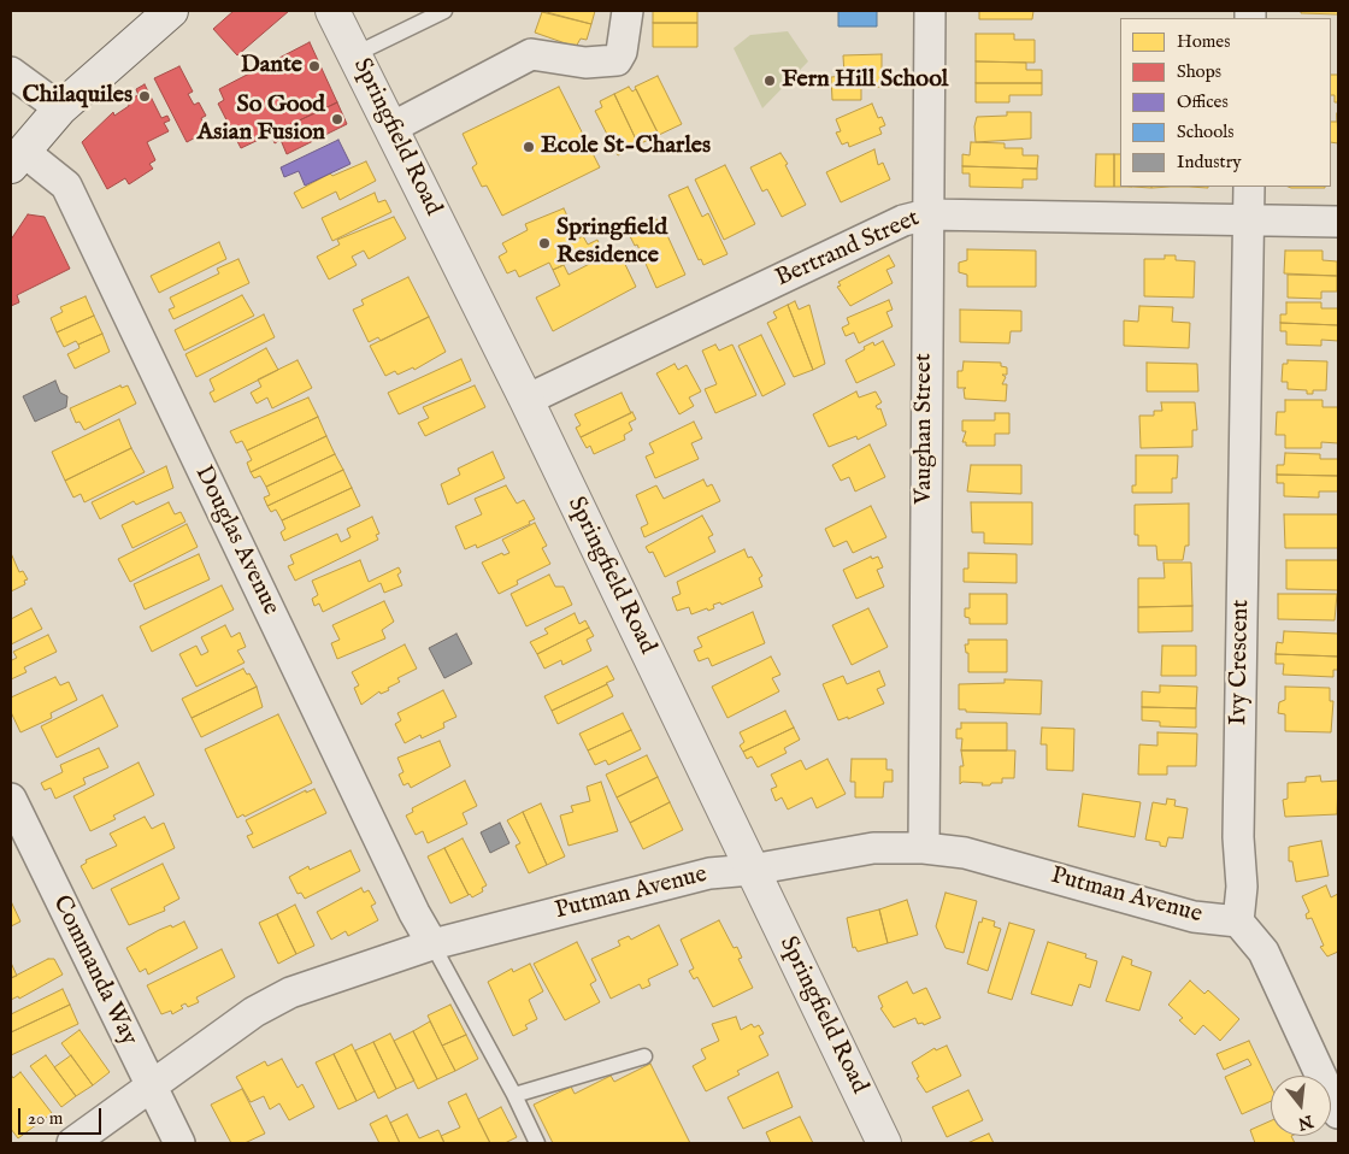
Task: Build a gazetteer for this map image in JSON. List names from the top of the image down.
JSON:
{
  "streets": {
    "street": [
      "Springfield Road",
      "Bertrand Street",
      "Vaughan Street",
      "Douglas Avenue",
      "Ivy Crescent",
      "Putman Avenue",
      "Commanda Way"
    ]
  },
  "crossings": [
    ["Springfield Road", "Bertrand Street"],
    ["Springfield Road", "Putman Avenue"],
    ["Bertrand Street", "Vaughan Street"],
    ["Bertrand Street", "Ivy Crescent"],
    ["Vaughan Street", "Putman Avenue"],
    ["Douglas Avenue", "Putman Avenue"],
    ["Ivy Crescent", "Putman Avenue"],
    ["Putman Avenue", "Commanda Way"]
  ],
  "places": [
    "Dante",
    "Fern Hill School",
    "Chilaquiles",
    "So Good Asian Fusion",
    "Ecole St-Charles",
    "Springfield Residence"
  ],
  "legend": [
    "Homes",
    "Shops",
    "Offices",
    "Schools",
    "Industry"
  ],
  "scale_bar": "20 m",
  "north": "bottom"
}
